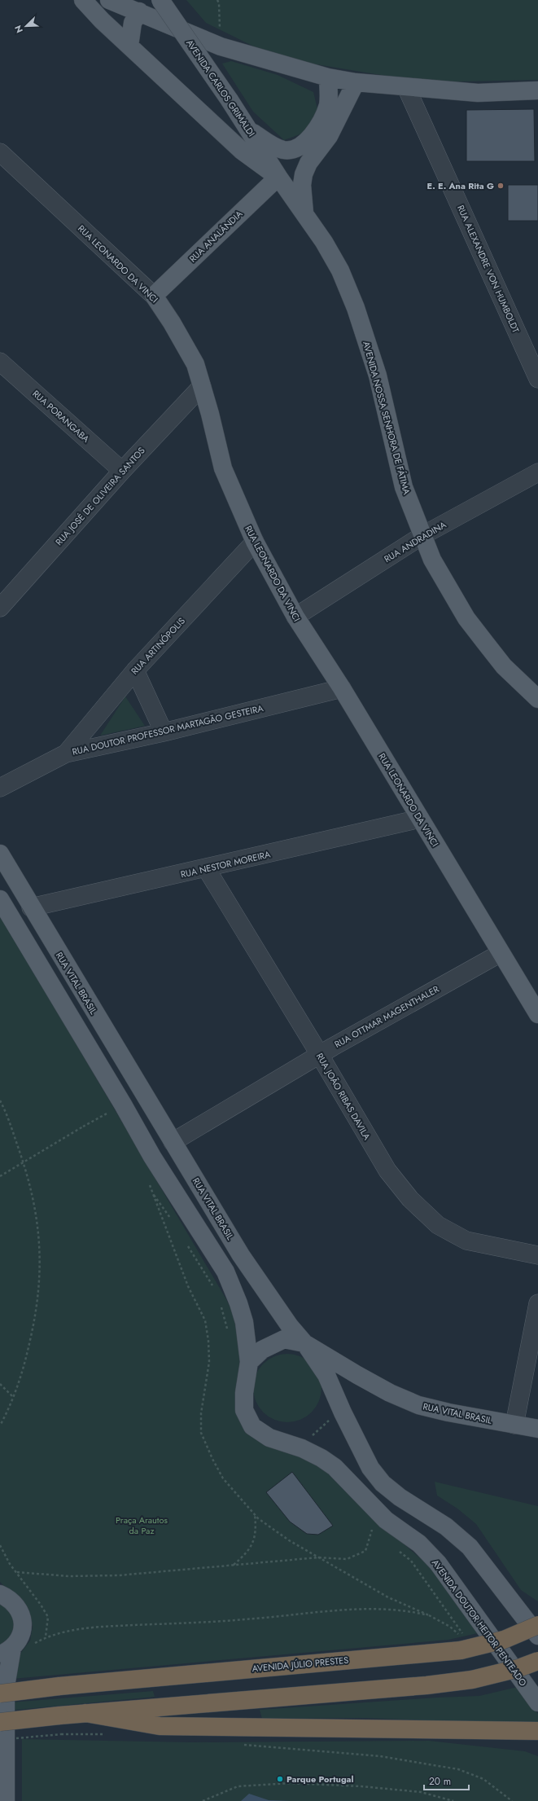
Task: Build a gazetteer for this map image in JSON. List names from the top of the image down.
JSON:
{
  "streets": {
    "highway": ["AVENIDA JÚLIO PRESTES"],
    "main road": [
      "AVENIDA CARLOS GRIMALDI",
      "RUA ANALÂNDIA",
      "RUA LEONARDO DA VINCI",
      "AVENIDA NOSSA SENHORA DE FÁTIMA",
      "RUA VITAL BRASIL",
      "AVENIDA DOUTOR HEITOR PENTEADO"
    ],
    "street": [
      "RUA ALEXANDRE VON HUMBOLDT",
      "RUA PORANGABA",
      "RUA JOSÉ DE OLIVEIRA SANTOS",
      "RUA ANDRADINA",
      "RUA ARTINÓPOLIS",
      "RUA DOUTOR PROFESSOR MARTAGÃO GESTEIRA",
      "RUA NESTOR MOREIRA",
      "RUA OTTMAR MAGENTHALER",
      "RUA JOÃO RIBAS DAVILA"
    ]
  },
  "crossings": [
    ["AVENIDA CARLOS GRIMALDI", "RUA ANALÂNDIA"],
    ["AVENIDA CARLOS GRIMALDI", "AVENIDA NOSSA SENHORA DE FÁTIMA"],
    ["RUA ANALÂNDIA", "RUA LEONARDO DA VINCI"],
    ["RUA ANALÂNDIA", "AVENIDA NOSSA SENHORA DE FÁTIMA"],
    ["RUA LEONARDO DA VINCI", "RUA JOSÉ DE OLIVEIRA SANTOS"],
    ["RUA LEONARDO DA VINCI", "RUA ANDRADINA"],
    ["RUA LEONARDO DA VINCI", "RUA ARTINÓPOLIS"],
    ["RUA LEONARDO DA VINCI", "RUA DOUTOR PROFESSOR MARTAGÃO GESTEIRA"],
    ["RUA LEONARDO DA VINCI", "RUA NESTOR MOREIRA"],
    ["RUA LEONARDO DA VINCI", "RUA OTTMAR MAGENTHALER"],
    ["RUA PORANGABA", "RUA JOSÉ DE OLIVEIRA SANTOS"],
    ["AVENIDA NOSSA SENHORA DE FÁTIMA", "RUA ANDRADINA"],
    ["RUA ARTINÓPOLIS", "RUA DOUTOR PROFESSOR MARTAGÃO GESTEIRA"],
    ["RUA NESTOR MOREIRA", "RUA VITAL BRASIL"],
    ["RUA NESTOR MOREIRA", "RUA JOÃO RIBAS DAVILA"],
    ["RUA VITAL BRASIL", "RUA OTTMAR MAGENTHALER"],
    ["RUA VITAL BRASIL", "AVENIDA DOUTOR HEITOR PENTEADO"],
    ["RUA OTTMAR MAGENTHALER", "RUA JOÃO RIBAS DAVILA"]
  ],
  "parks": ["Praça Arautos da Paz"],
  "places": ["E. E. Ana Rita G", "Parque Portugal"],
  "scale_bar": "20 m",
  "north": "bottom left"
}
